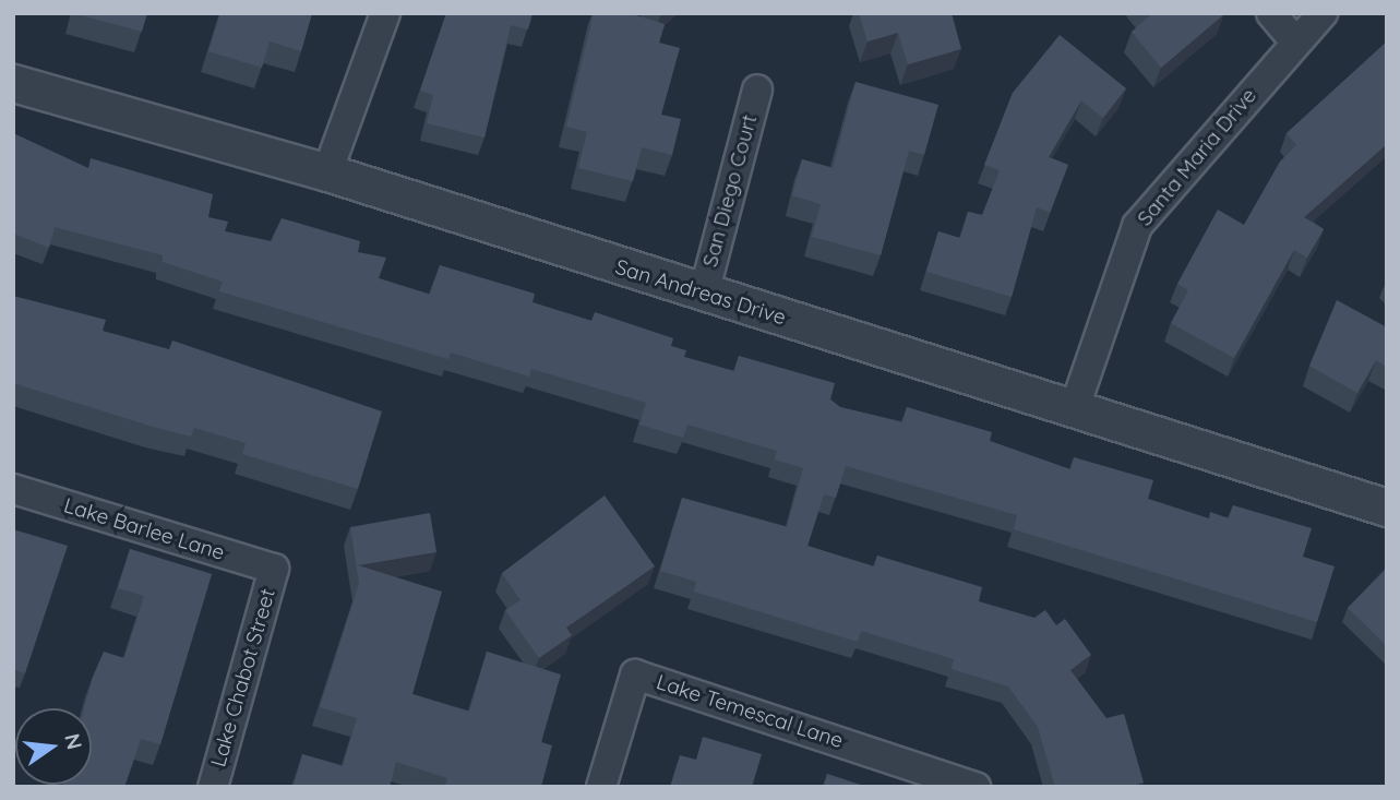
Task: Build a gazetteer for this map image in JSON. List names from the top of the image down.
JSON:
{
  "streets": {
    "street": [
      "Santa Maria Drive",
      "San Diego Court",
      "San Andreas Drive",
      "Lake Barlee Lane",
      "Lake Chabot Street",
      "Lake Temescal Lane"
    ]
  },
  "crossings": [
    ["Santa Maria Drive", "San Andreas Drive"],
    ["San Diego Court", "San Andreas Drive"],
    ["Lake Barlee Lane", "Lake Chabot Street"]
  ],
  "north": "right"
}
